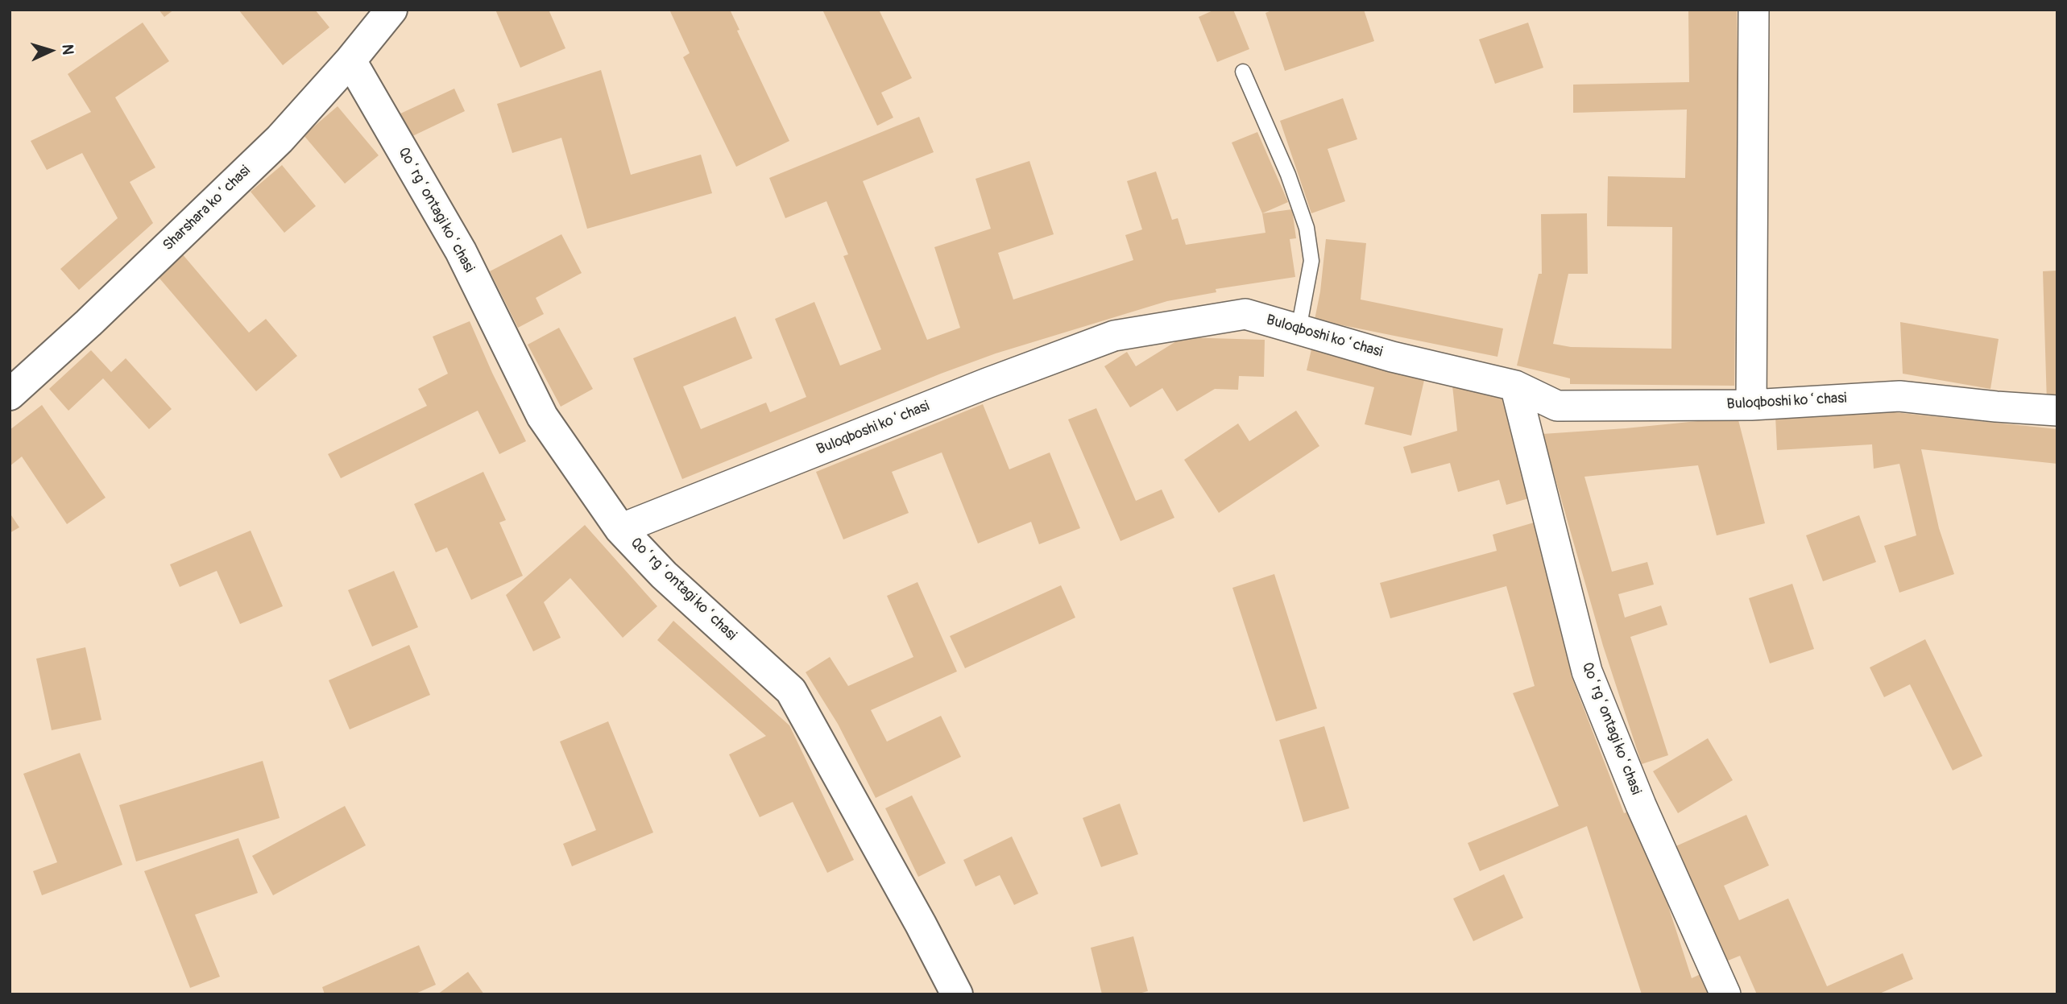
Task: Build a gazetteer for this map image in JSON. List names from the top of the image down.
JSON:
{
  "streets": {
    "street": ["Sharshara koʻchasi", "Qoʻrgʻontagi koʻchasi", "Buloqboshi koʻchasi"]
  },
  "crossings": [
    ["Sharshara koʻchasi", "Qoʻrgʻontagi koʻchasi"],
    ["Qoʻrgʻontagi koʻchasi", "Buloqboshi koʻchasi"]
  ],
  "north": "right"
}
